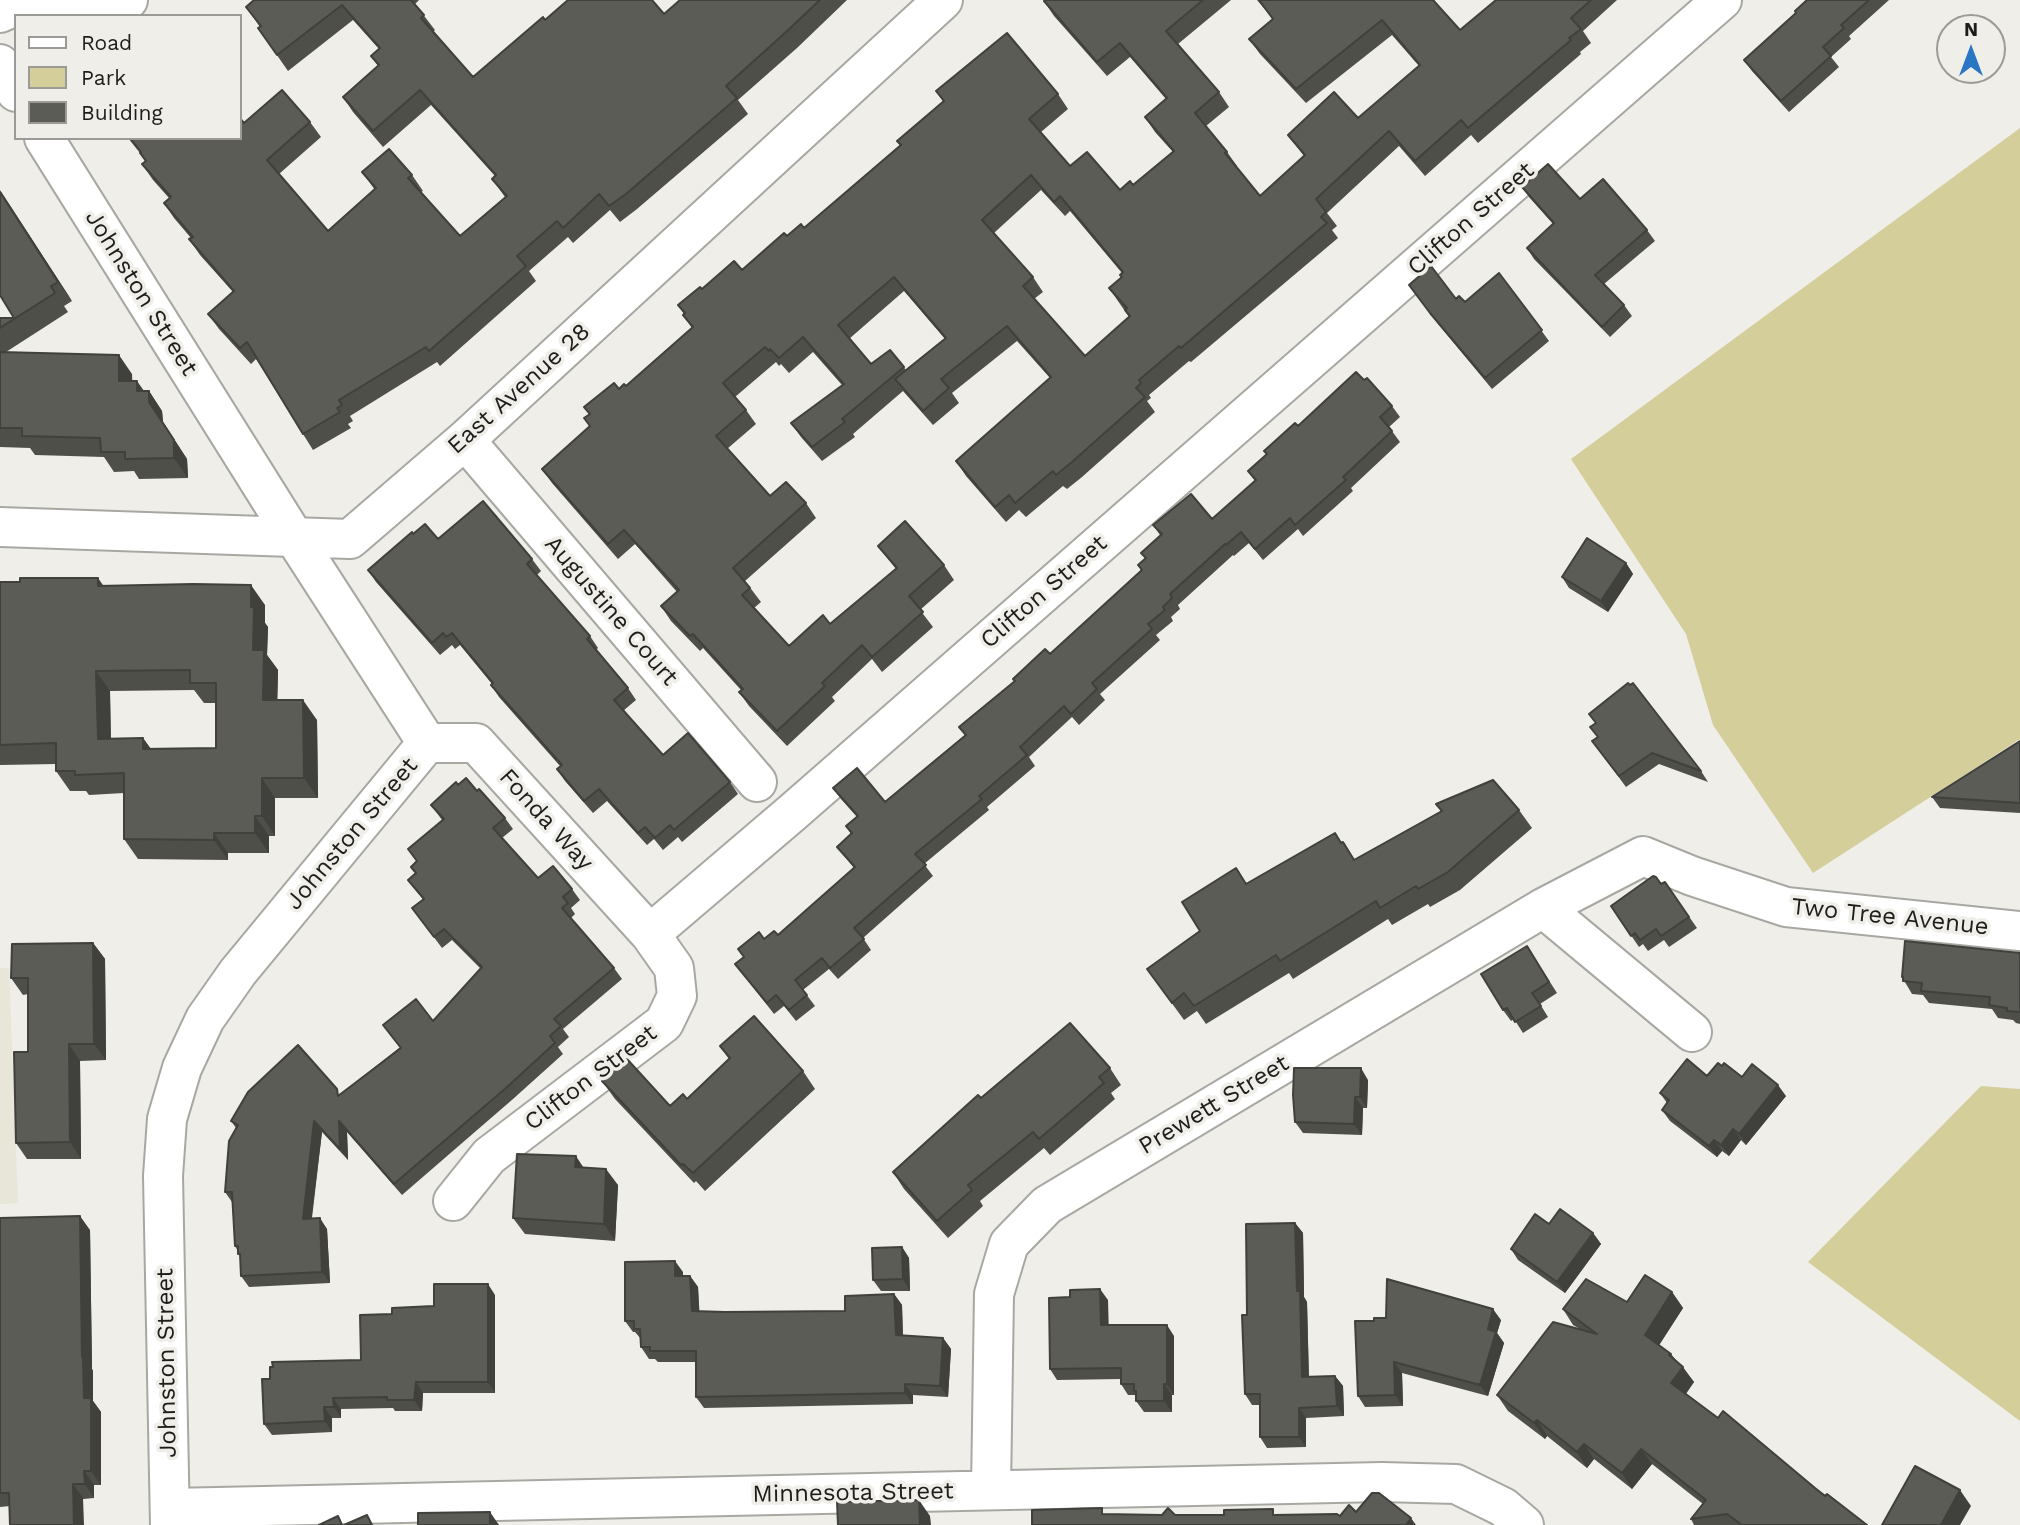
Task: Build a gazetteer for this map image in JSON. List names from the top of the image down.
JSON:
{
  "streets": {
    "street": [
      "Clifton Street",
      "Johnston Street",
      "East Avenue 28",
      "Augustine Court",
      "Fonda Way",
      "Two Tree Avenue",
      "Prewett Street",
      "Minnesota Street"
    ]
  },
  "crossings": [
    ["Clifton Street", "Fonda Way"],
    ["Johnston Street", "East Avenue 28"],
    ["Johnston Street", "Fonda Way"],
    ["Johnston Street", "Minnesota Street"],
    ["East Avenue 28", "Augustine Court"],
    ["Two Tree Avenue", "Prewett Street"],
    ["Prewett Street", "Minnesota Street"]
  ],
  "legend": ["Road", "Park", "Building"],
  "north": "top"
}
